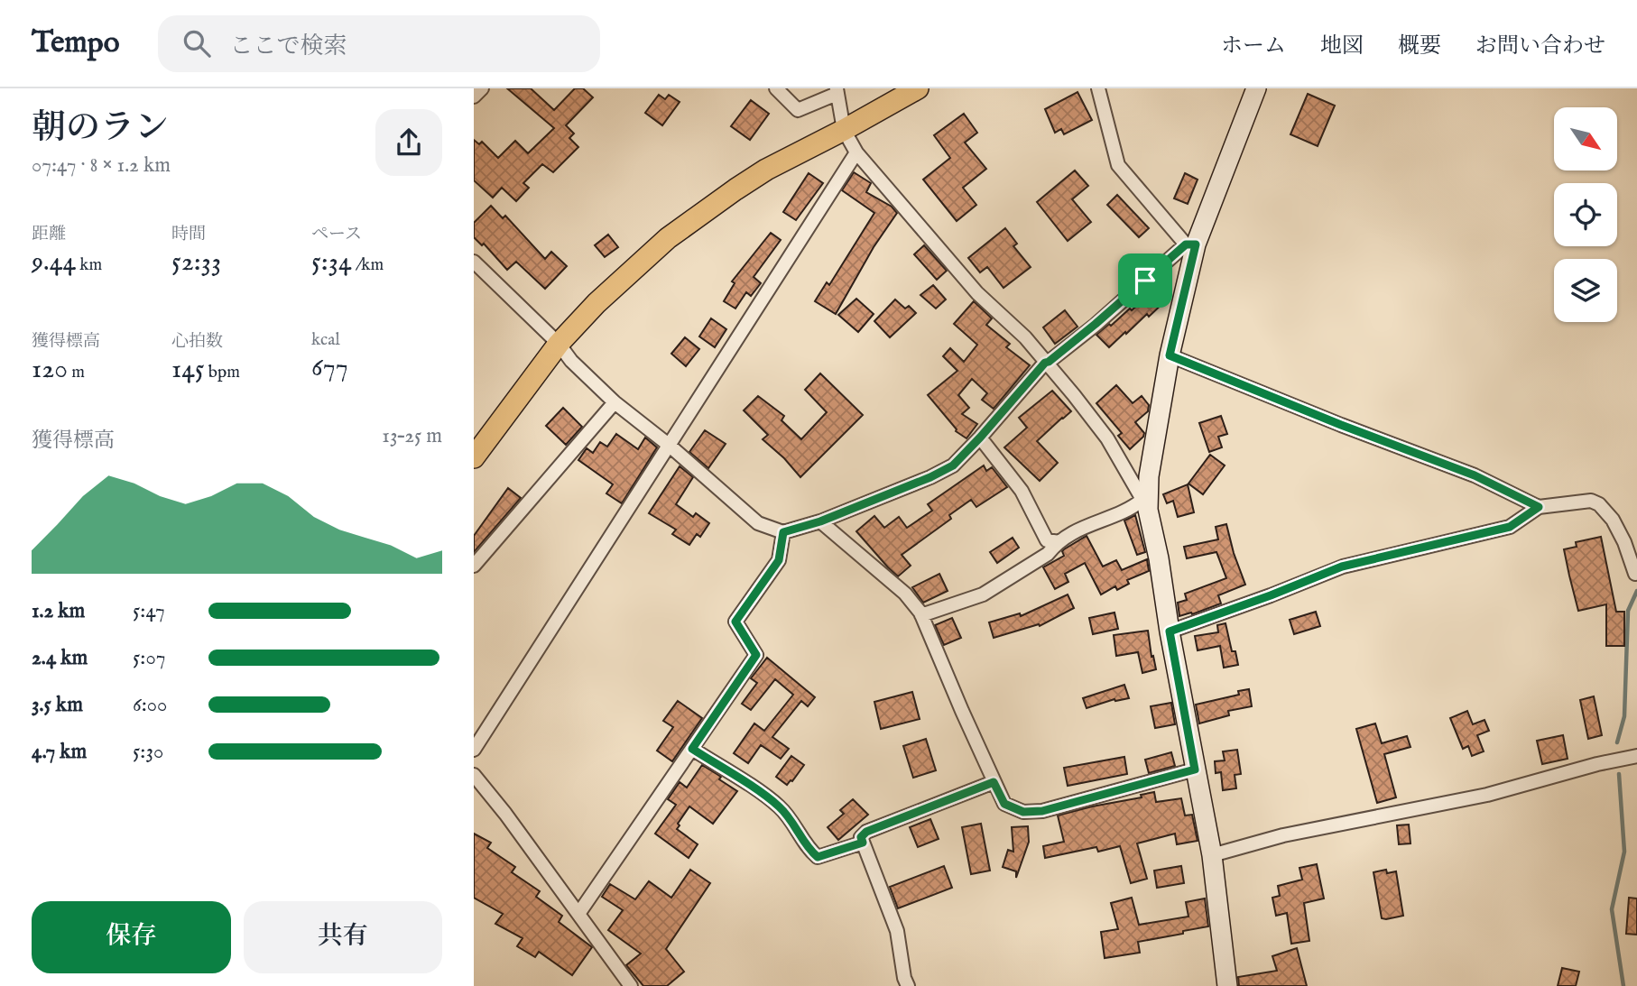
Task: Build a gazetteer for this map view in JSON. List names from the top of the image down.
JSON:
{
  "north": "bottom right",
  "page": {
    "header": "Tempo",
    "search": "ここで検索",
    "nav": [
      "ホーム",
      "地図",
      "概要",
      "お問い合わせ"
    ],
    "heading": ["朝のラン", "07:47 · 8 × 1.2 km"],
    "stats": [
      ["距離", "9.44 km"],
      ["時間", "52:33"],
      ["ペース", "5:34 /km"],
      ["獲得標高", "120 m"],
      ["心拍数", "145 bpm"],
      ["kcal", "677"]
    ],
    "chart": ["獲得標高", "13–25 m"],
    "list": [
      {
        "name": "1.2 km",
        "note": "5:47"
      },
      {
        "name": "2.4 km",
        "note": "5:07"
      },
      {
        "name": "3.5 km",
        "note": "6:00"
      },
      {
        "name": "4.7 km",
        "note": "5:30"
      }
    ],
    "buttons": ["保存", "共有"]
  }
}
